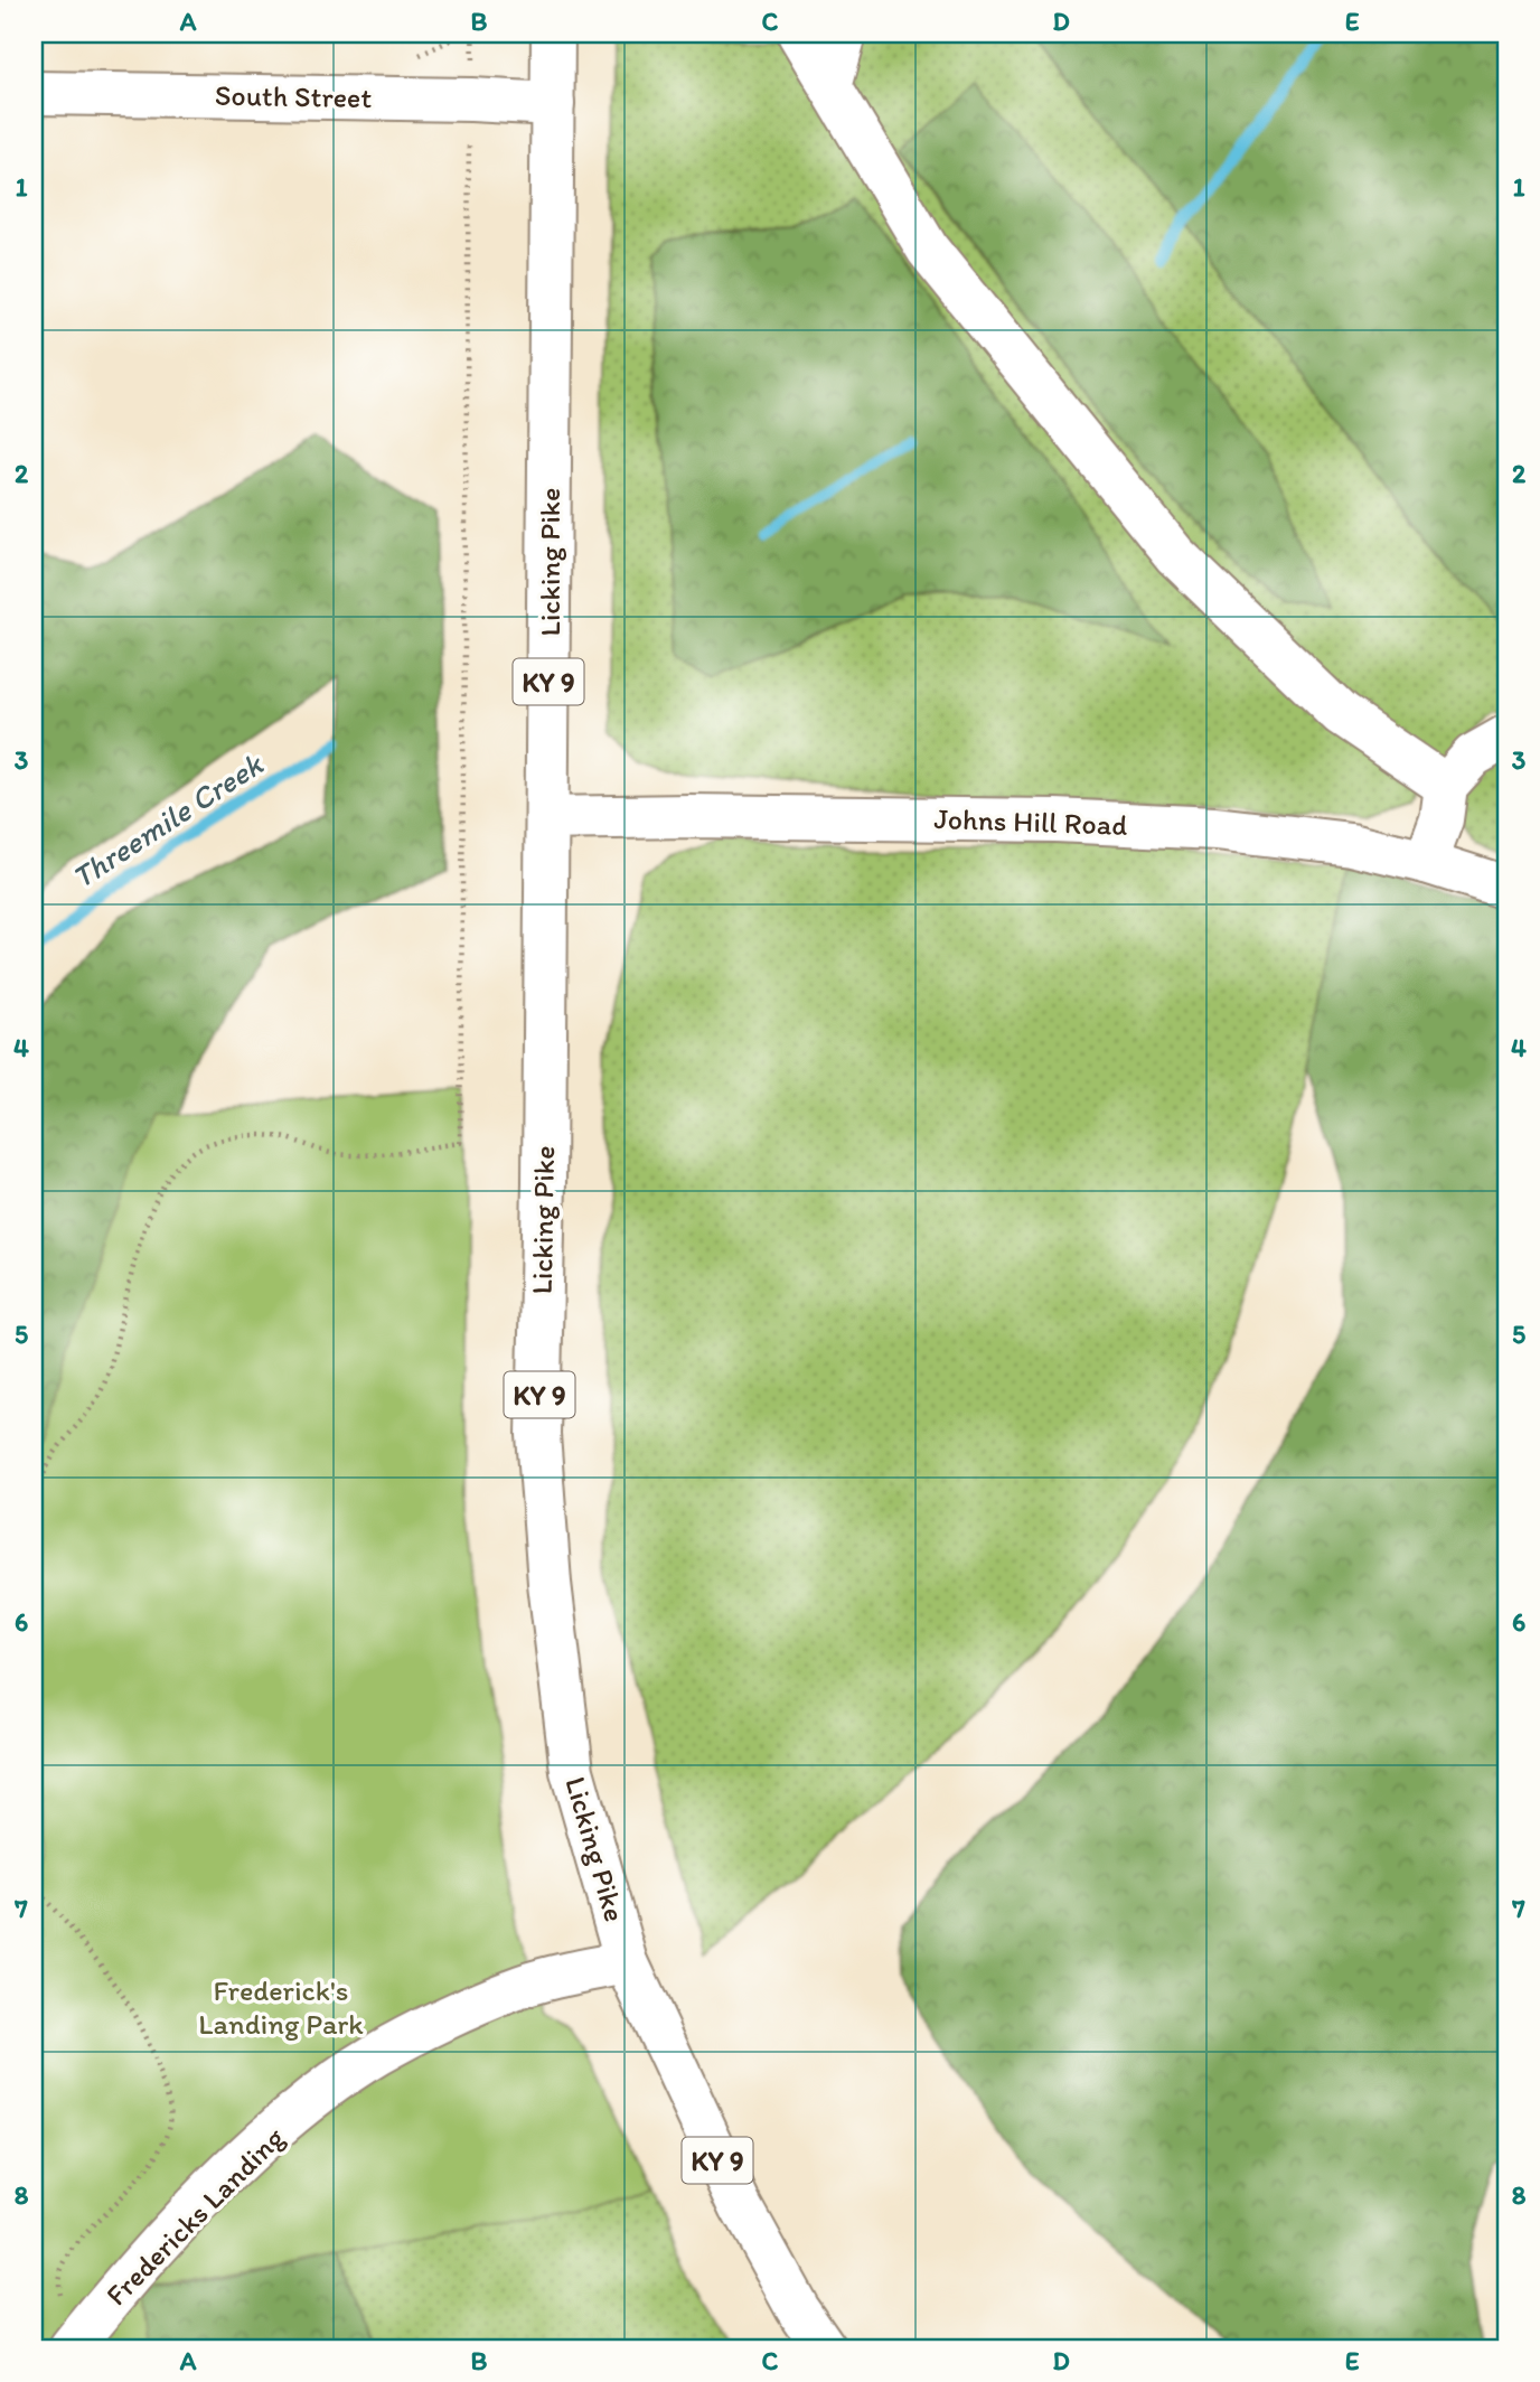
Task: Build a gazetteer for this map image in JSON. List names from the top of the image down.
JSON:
{
  "streets": {
    "main road": [
      "South Street",
      "Licking Pike",
      "KY 9",
      "Johns Hill Road",
      "Fredericks Landing"
    ]
  },
  "crossings": [
    ["South Street", "Licking Pike"],
    ["Licking Pike", "Johns Hill Road"],
    ["Licking Pike", "Fredericks Landing"]
  ],
  "water": ["Threemile Creek"],
  "parks": ["Frederick's Landing Park"],
  "grid": {
    "columns": [
      "A",
      "B",
      "C",
      "D",
      "E"
    ],
    "rows": [
      "1",
      "2",
      "3",
      "4",
      "5",
      "6",
      "7",
      "8"
    ]
  }
}
